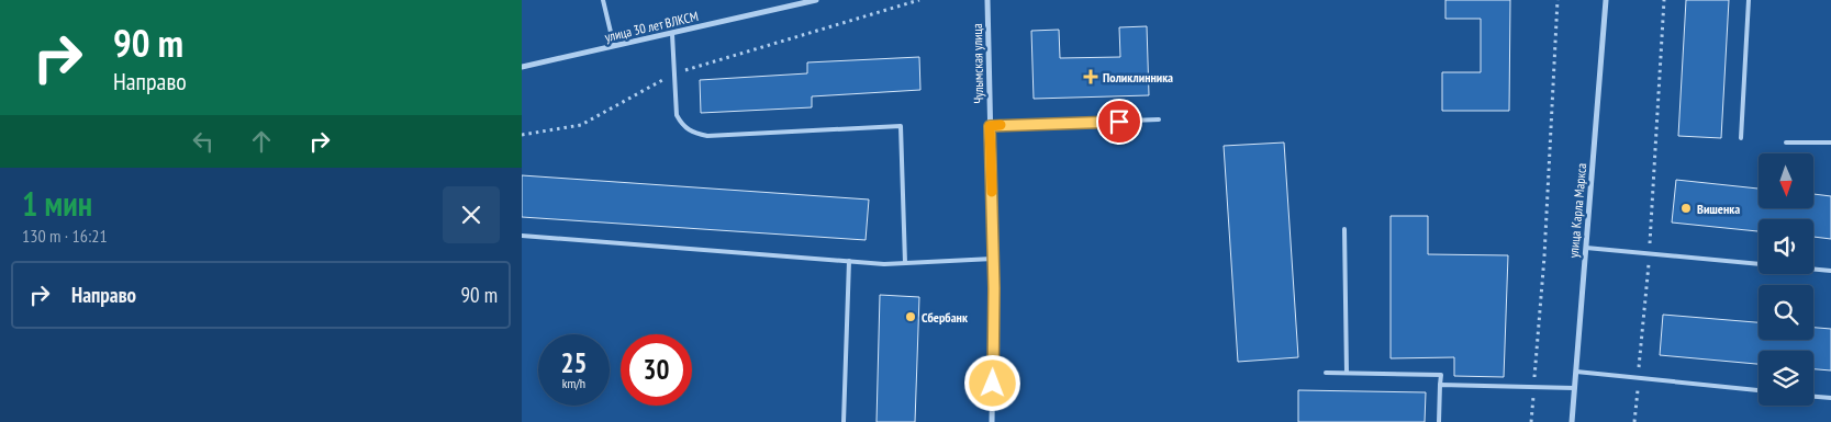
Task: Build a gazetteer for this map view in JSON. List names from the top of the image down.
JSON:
{
  "streets": {
    "street": ["улица 30 лет ВЛКСМ", "Чулымская улица", "улица Карла Маркса"]
  },
  "places": {
    "health": ["Поликлинника"],
    "other": ["Вишенка", "Сбербанк"]
  },
  "north": "bottom",
  "page": {
    "turn": ["90 m", "Направо"],
    "heading": ["1 мин", "130 m · 16:21"],
    "list": [
      {
        "name": "Направо",
        "value": "90 m"
      }
    ],
    "speed": "25 km/h",
    "limit": "30"
  }
}
